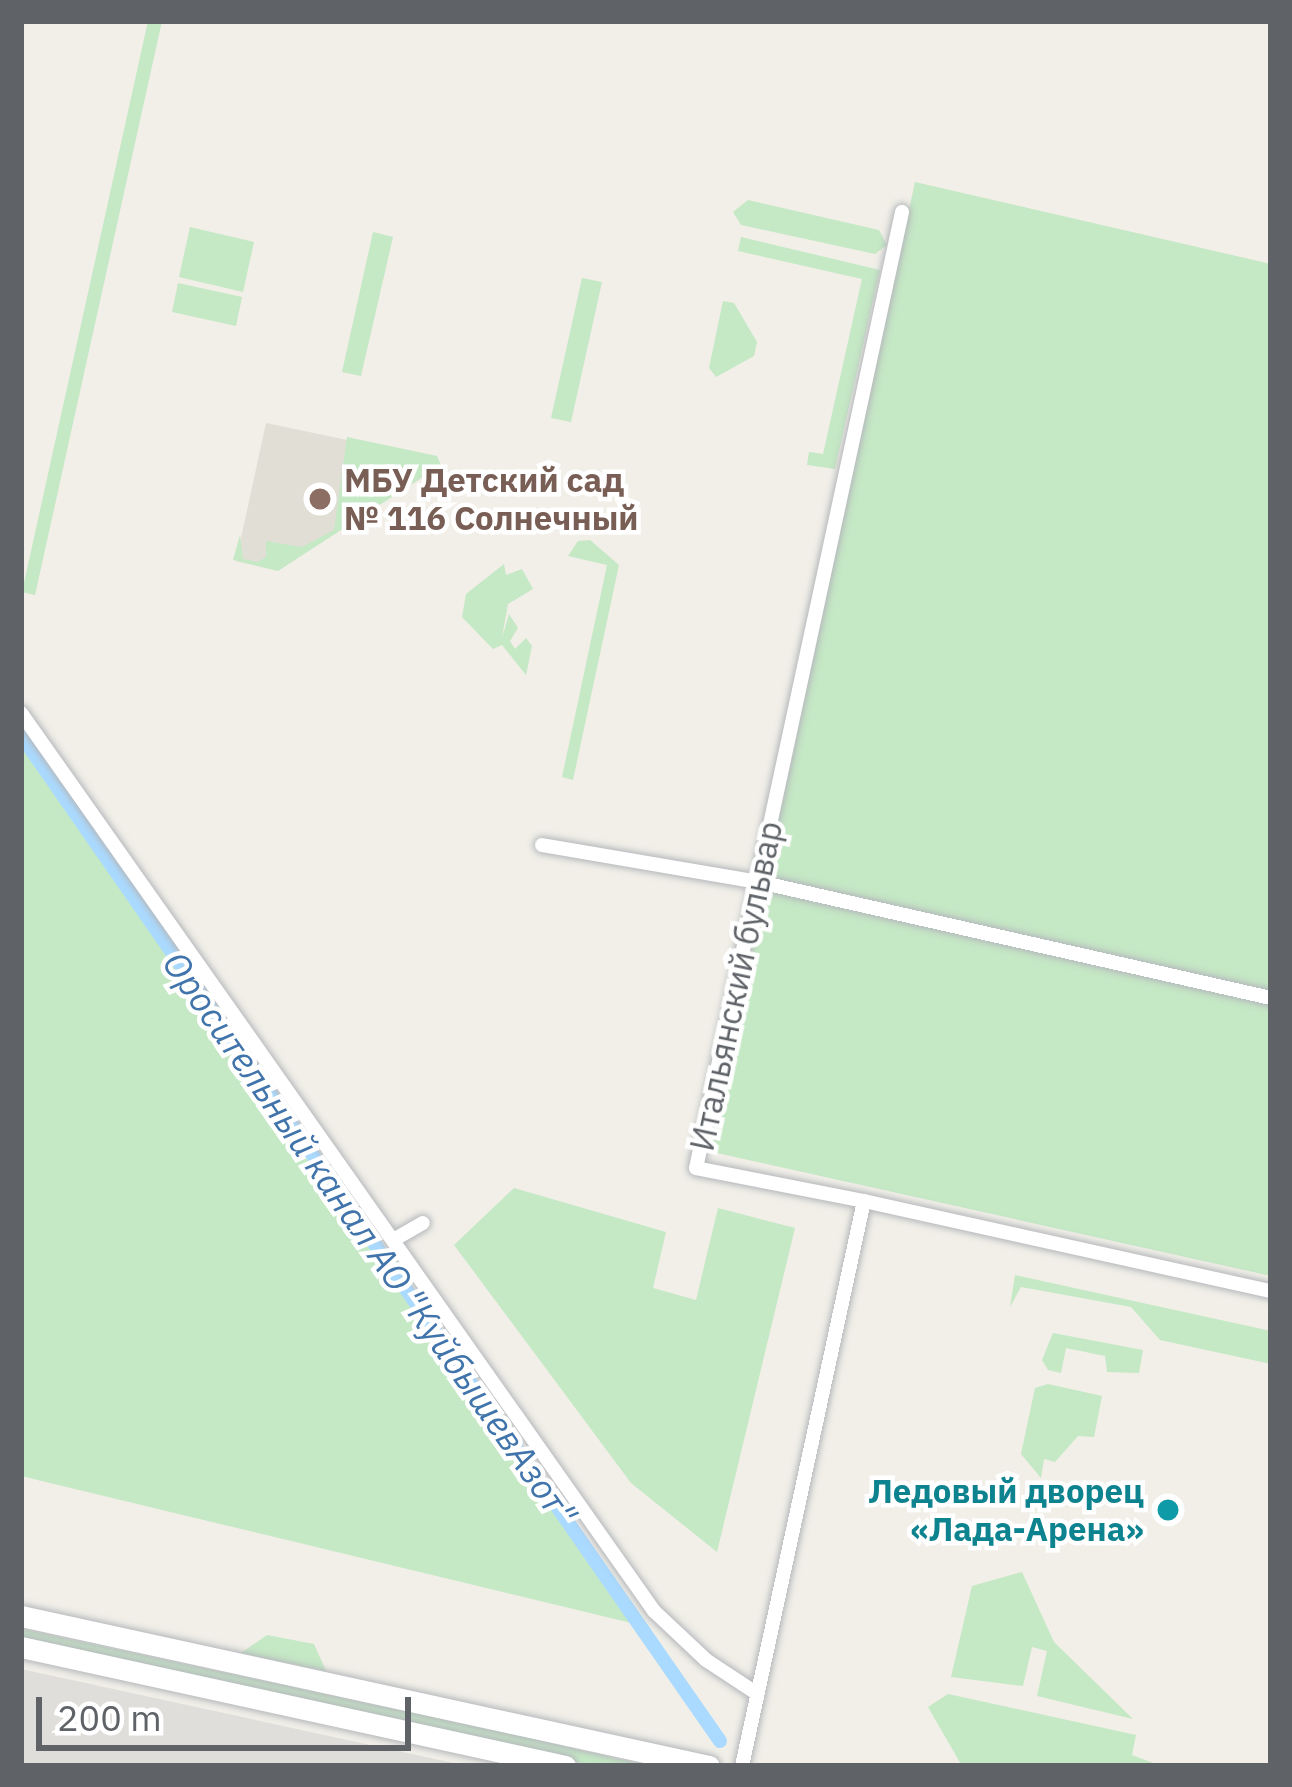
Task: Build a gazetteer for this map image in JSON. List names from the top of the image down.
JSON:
{
  "streets": {
    "street": ["Итальянский бульвар"]
  },
  "water": ["Оросительный канал АО \"КуйбышевАзот\""],
  "places": ["МБУ Детский сад № 116 Солнечный", "Ледовый дворец «Лада-Арена»"],
  "scale_bar": "200 m"
}
